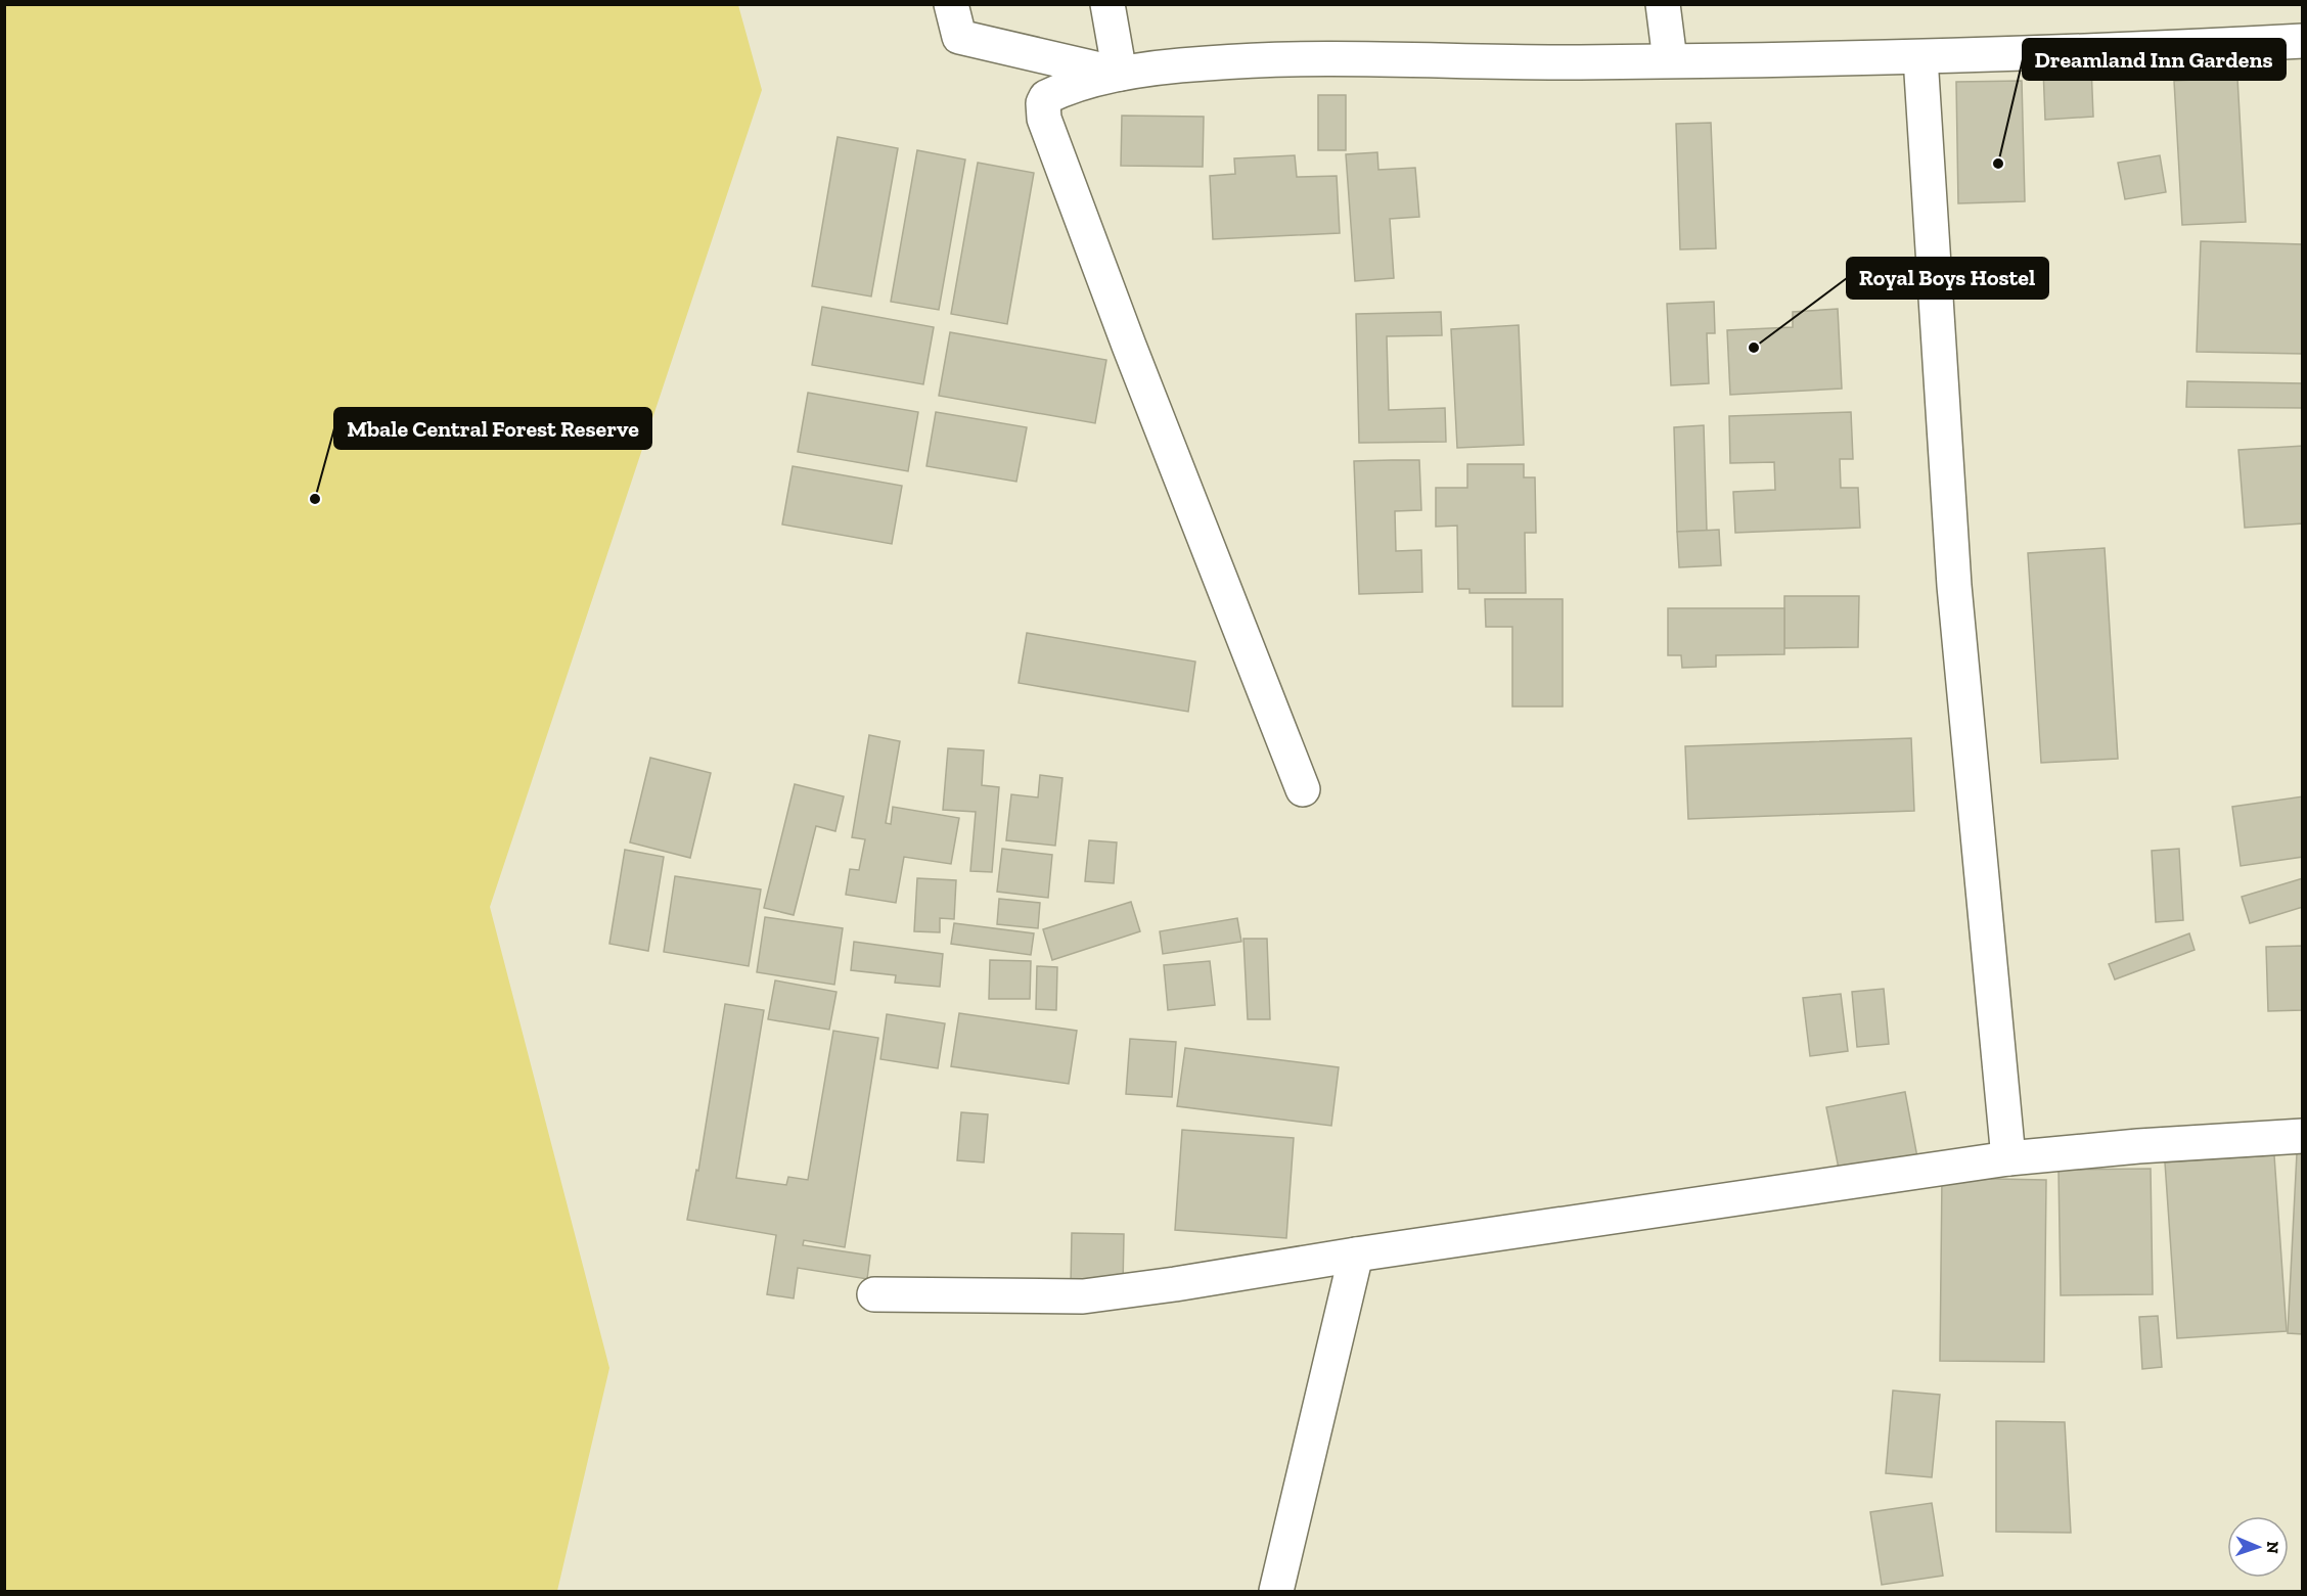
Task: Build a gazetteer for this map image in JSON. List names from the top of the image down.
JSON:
{
  "places": ["Dreamland Inn Gardens", "Royal Boys Hostel", "Mbale Central Forest Reserve"],
  "north": "right"
}
